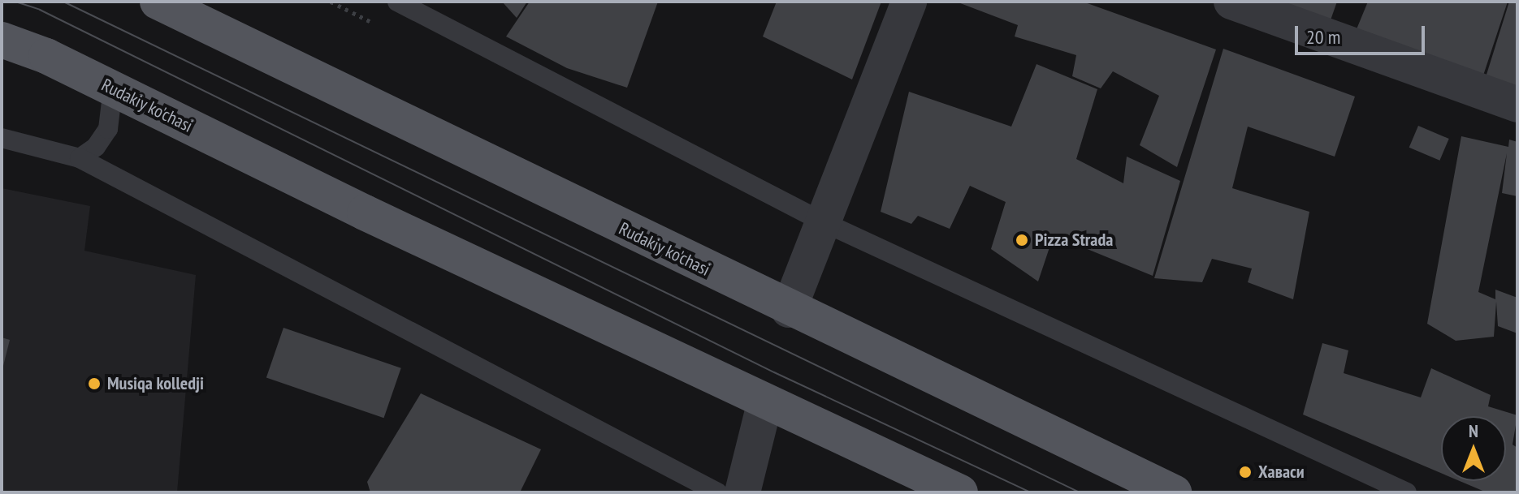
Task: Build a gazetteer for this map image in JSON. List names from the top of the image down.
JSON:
{
  "streets": {
    "main road": ["Rudakiy ko'chasi"]
  },
  "places": ["Pizza Strada", "Musiqa kolledji", "Хаваси"],
  "scale_bar": "20 m",
  "north": "top"
}
